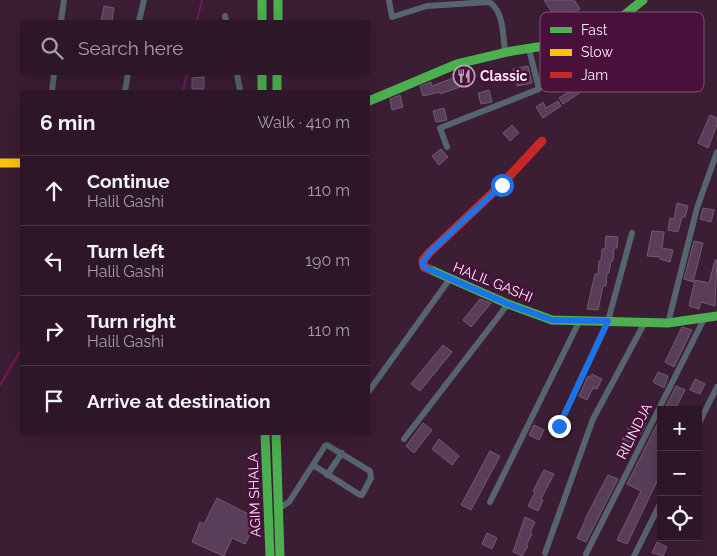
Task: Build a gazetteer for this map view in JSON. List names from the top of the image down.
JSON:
{
  "streets": {
    "street": ["HALIL GASHI", "RILINDJA", "AGIM SHALA"]
  },
  "crossings": [
    ["HALIL GASHI", "RILINDJA"]
  ],
  "places": {
    "restaurant": ["Classic"]
  },
  "legend": ["Fast", "Slow", "Jam"],
  "page": {
    "search": "Search here",
    "heading": ["6 min", "Walk · 410 m"],
    "list": [
      ["Continue", "Halil Gashi", "110 m"],
      ["Turn left", "Halil Gashi", "190 m"],
      ["Turn right", "Halil Gashi", "110 m"],
      "Arrive at destination"
    ],
    "map_buttons": ["+", "−"]
  }
}
